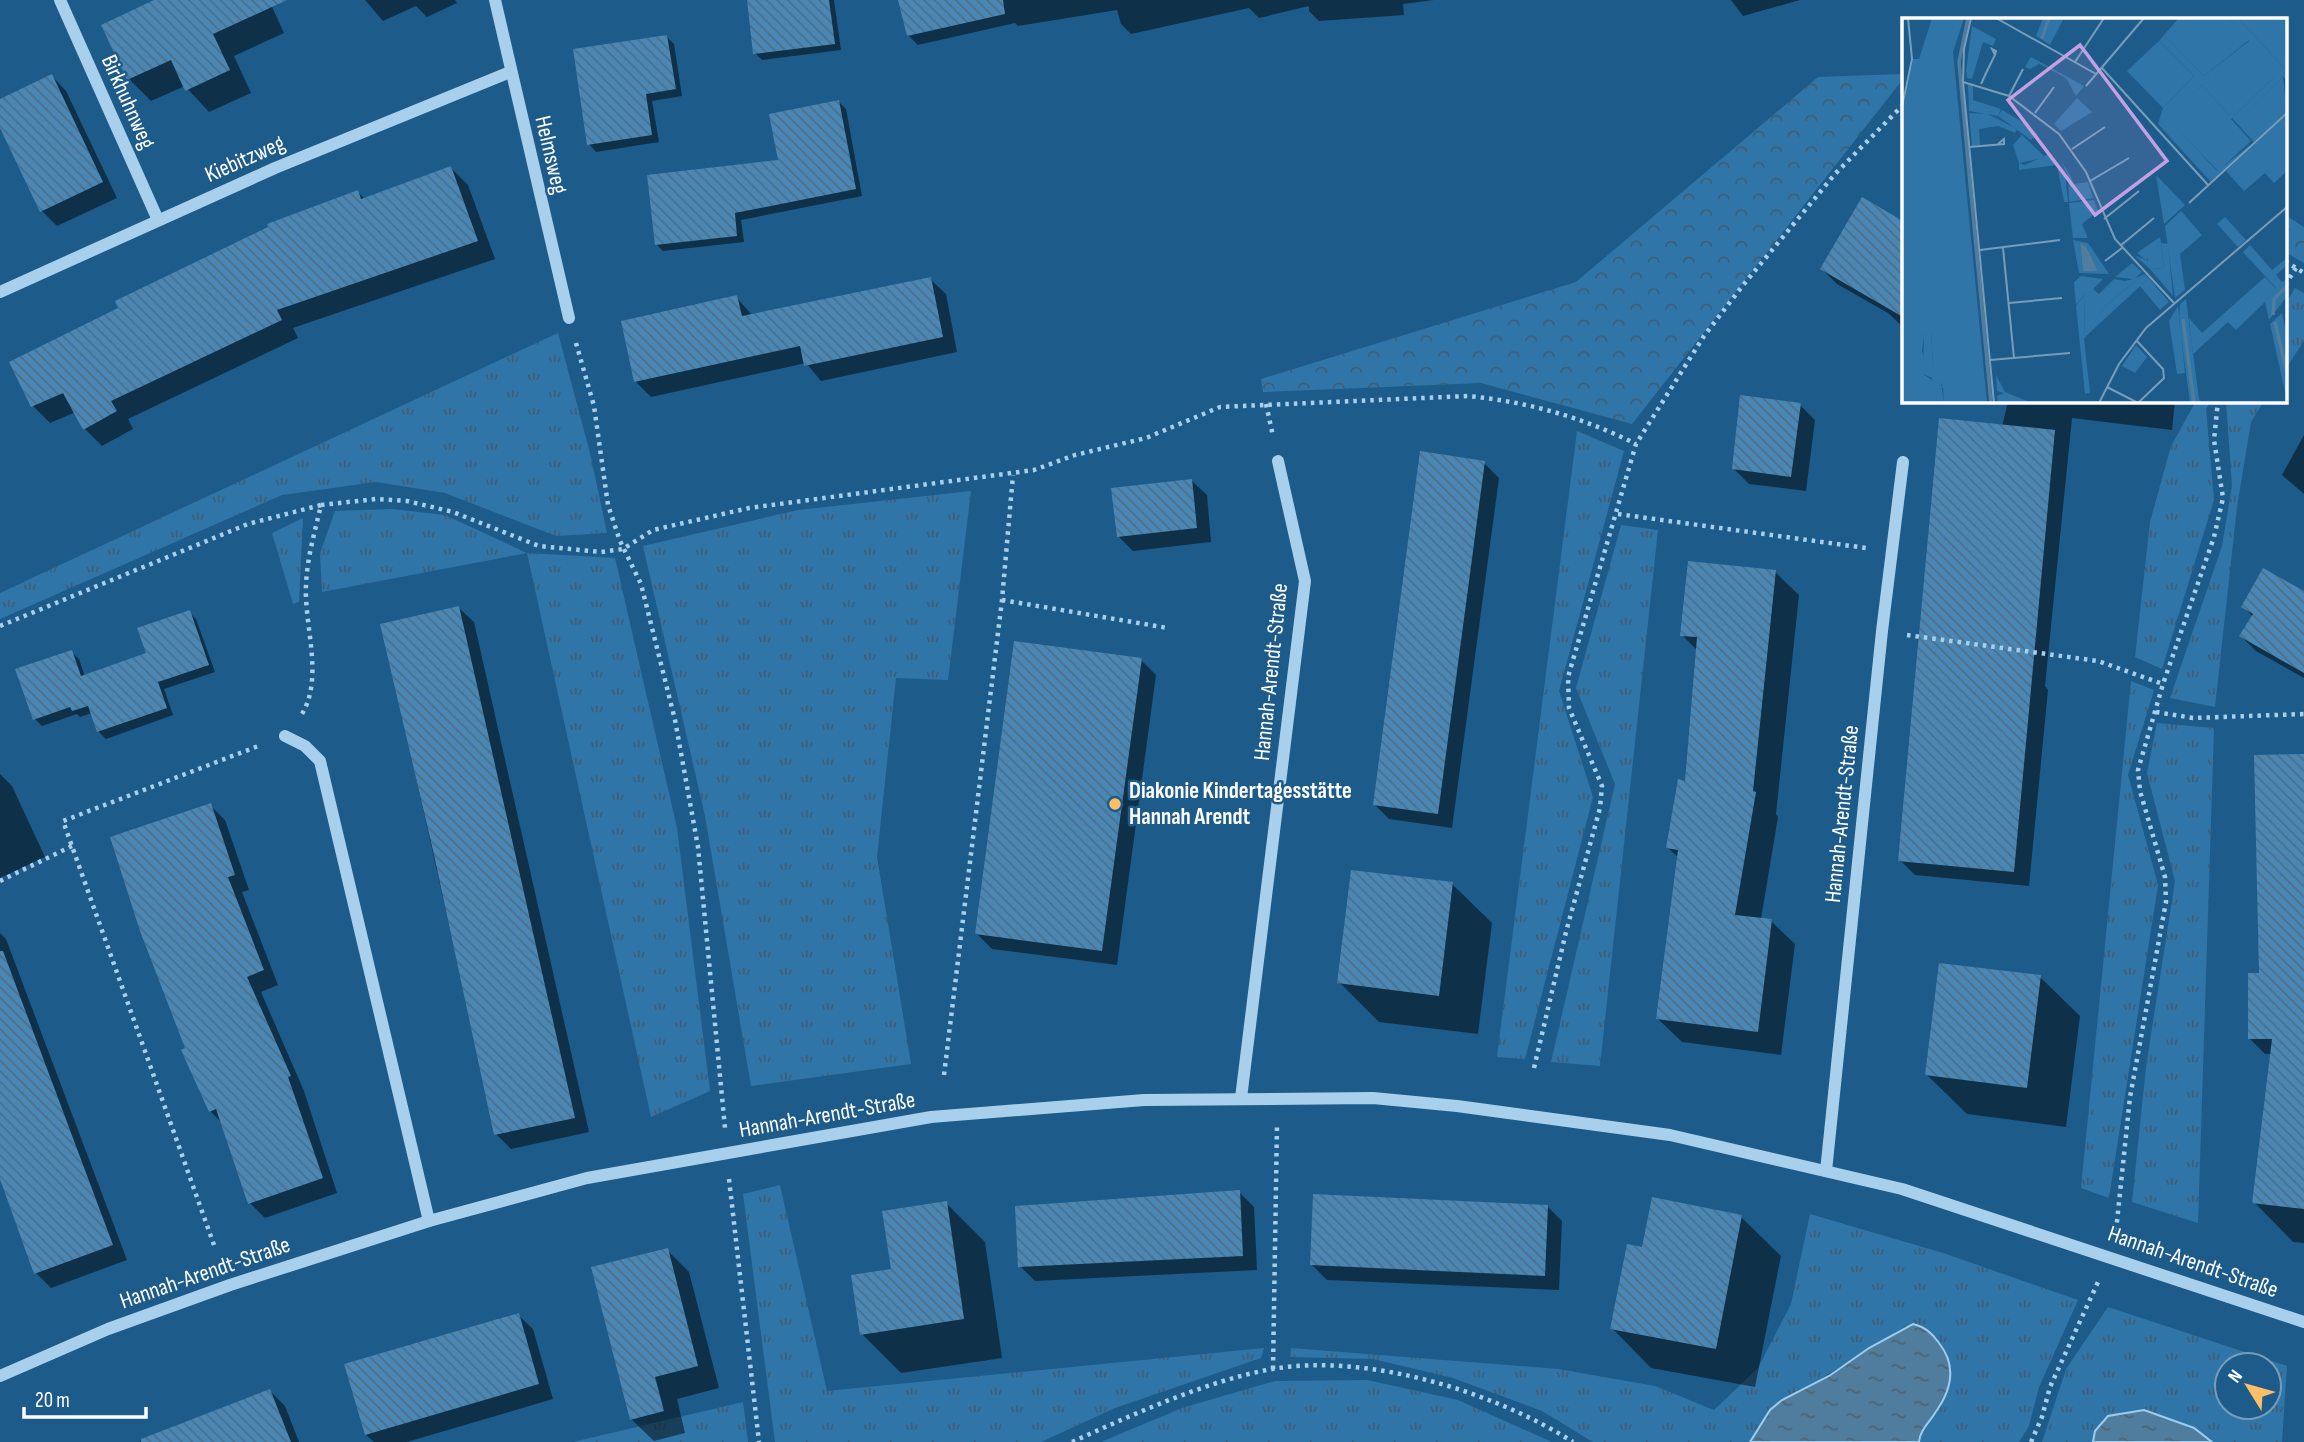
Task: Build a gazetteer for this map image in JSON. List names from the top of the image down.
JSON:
{
  "streets": {
    "street": [
      "Birkhuhnweg",
      "Helmsweg",
      "Kiebitzweg",
      "Hannah-Arendt-Straße"
    ]
  },
  "crossings": [
    ["Birkhuhnweg", "Kiebitzweg"],
    ["Helmsweg", "Kiebitzweg"]
  ],
  "places": ["Diakonie Kindertagesstätte Hannah Arendt"],
  "scale_bar": "20 m",
  "north": "top left"
}
